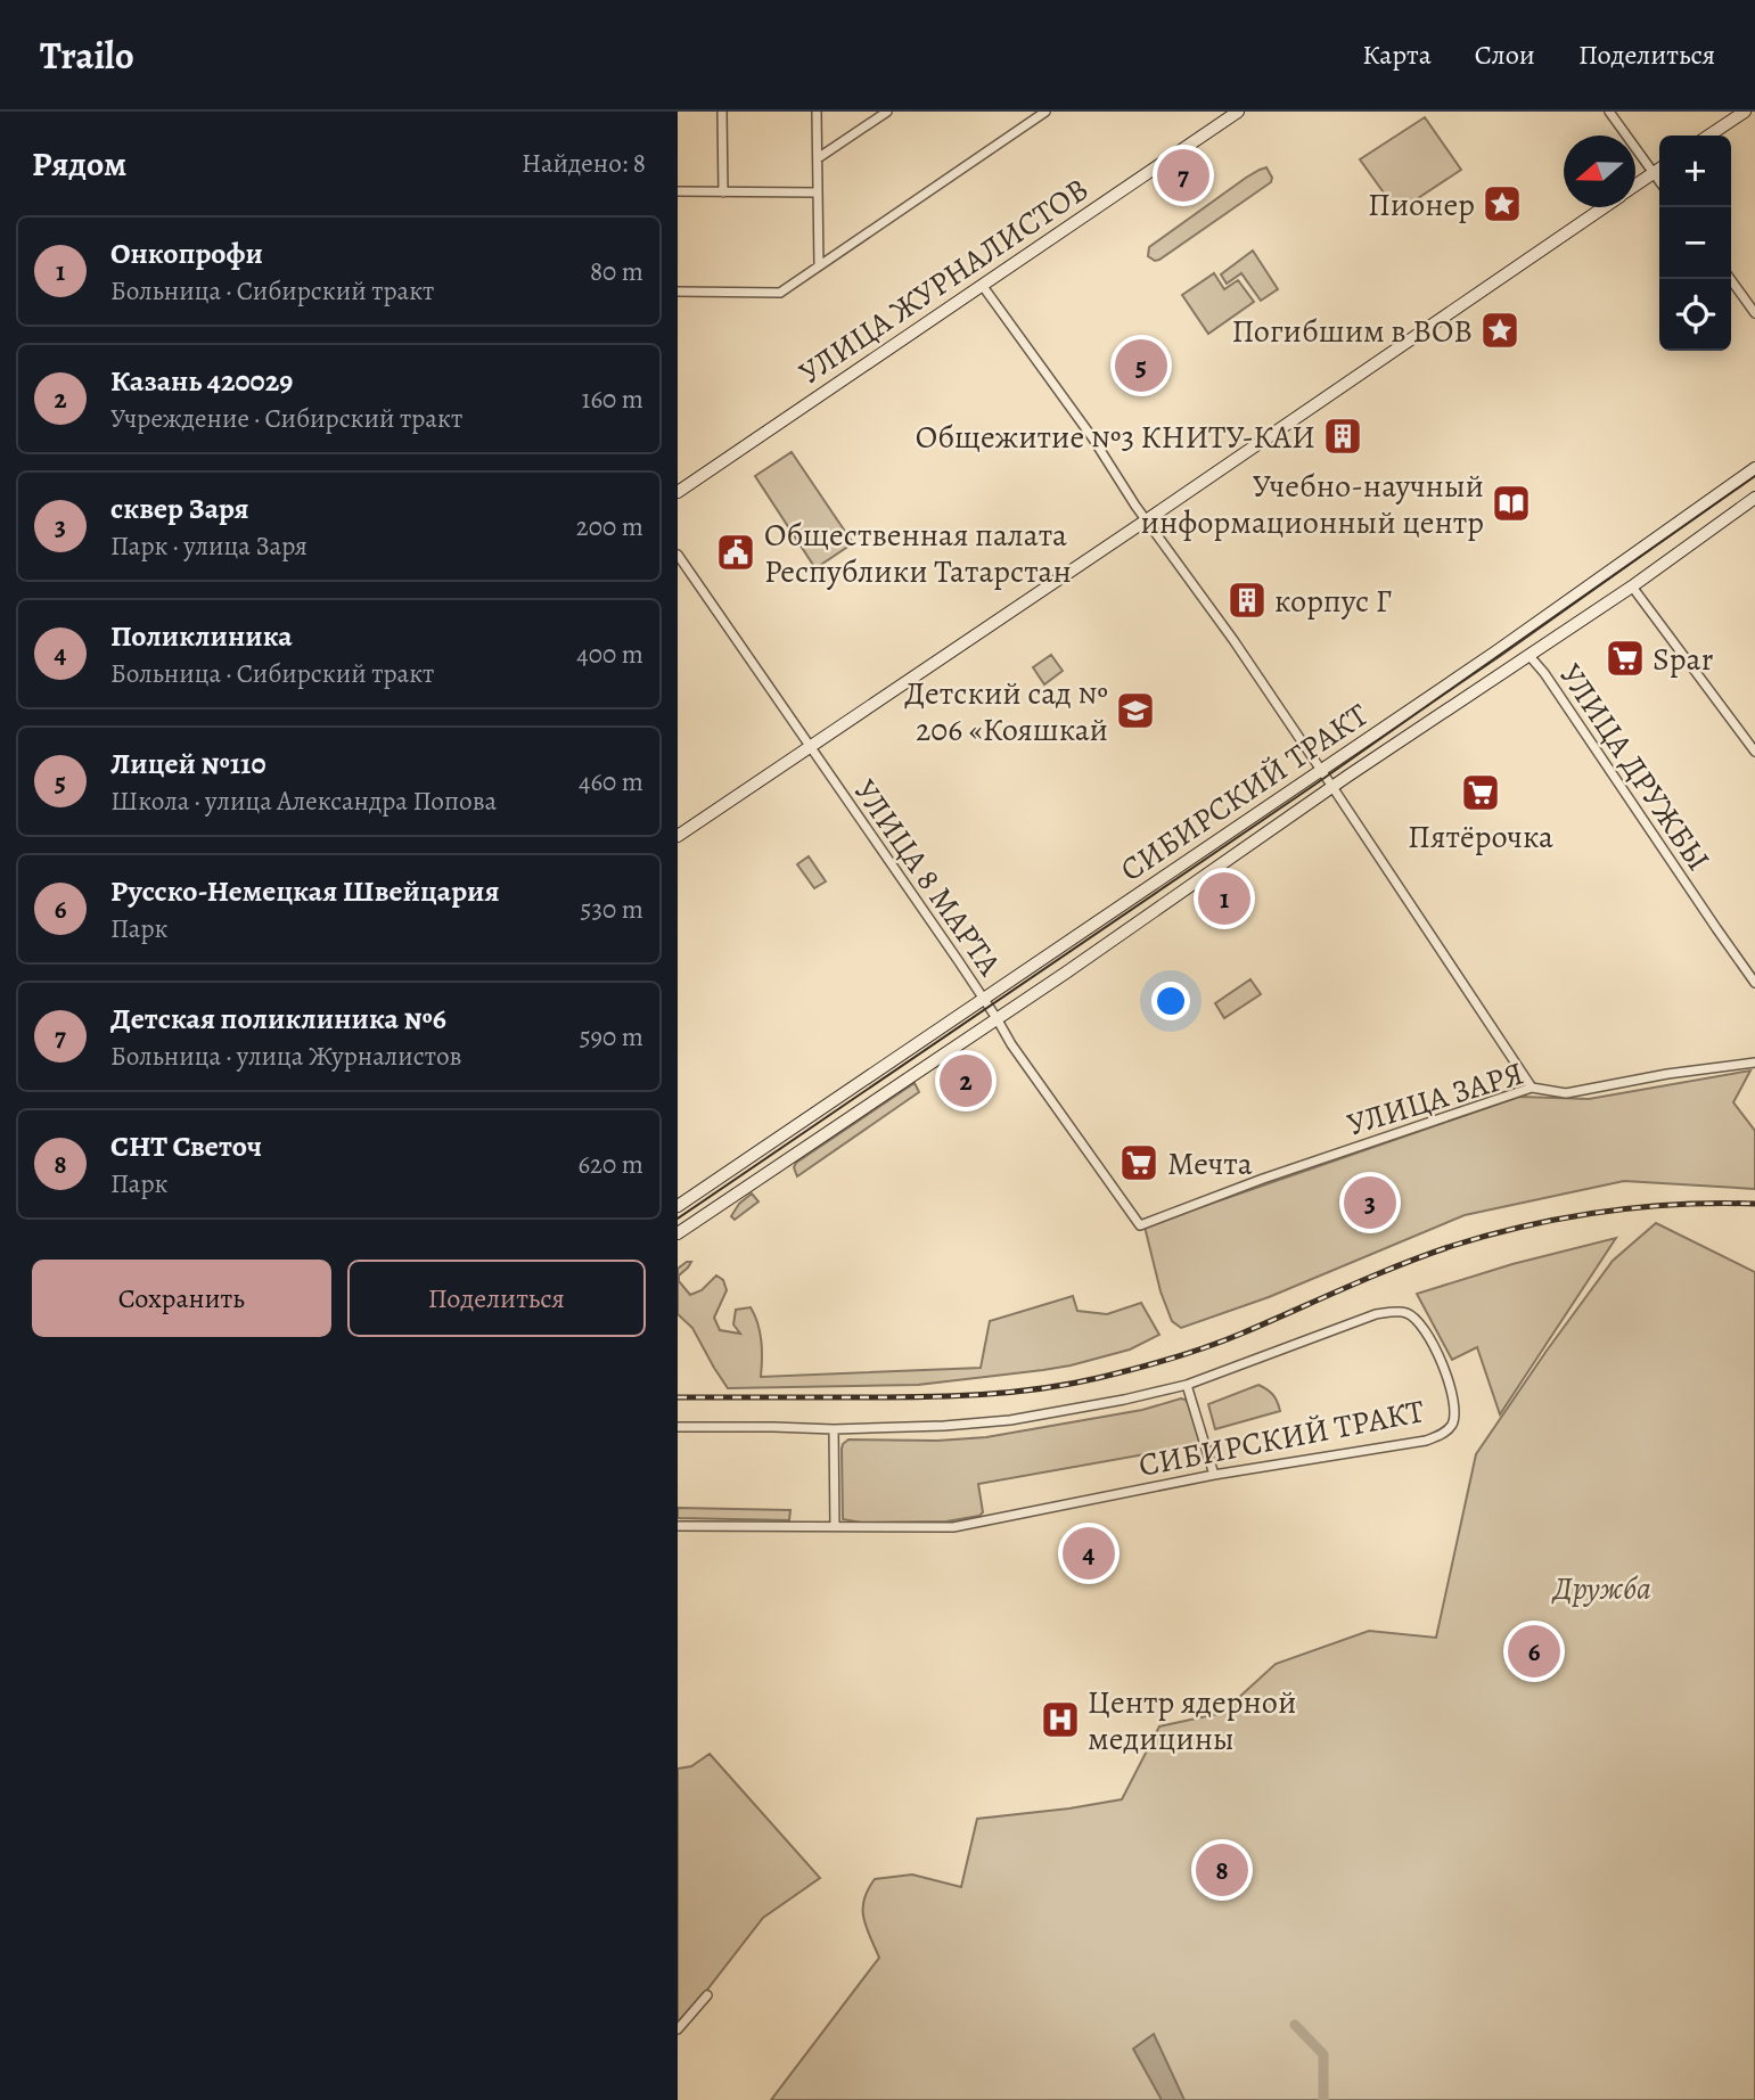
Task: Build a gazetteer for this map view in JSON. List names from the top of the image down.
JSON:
{
  "streets": {
    "main road": ["УЛИЦА ЖУРНАЛИСТОВ", "СИБИРСКИЙ ТРАКТ"],
    "street": ["УЛИЦА ДРУЖБЫ", "УЛИЦА 8 МАРТА", "УЛИЦА ЗАРЯ"]
  },
  "crossings": [
    ["УЛИЦА ДРУЖБЫ", "СИБИРСКИЙ ТРАКТ"],
    ["СИБИРСКИЙ ТРАКТ", "УЛИЦА 8 МАРТА"],
    ["УЛИЦА 8 МАРТА", "УЛИЦА ЗАРЯ"]
  ],
  "parks": ["Дружба"],
  "places": {
    "place": ["Пионер", "Погибшим в ВОВ"],
    "building": ["Общежитие №3 КНИТУ-КАИ", "корпус Г"],
    "library": ["Учебно-научный информационный центр"],
    "public building": ["Общественная палата Республики Татарстан"],
    "supermarket": ["Spar", "Пятёрочка", "Мечта"],
    "school or university": ["Детский сад № 206 «Кояшкай"],
    "hospital": ["Центр ядерной медицины"]
  },
  "north": "left",
  "page": {
    "header": "Trailo",
    "nav": ["Карта", "Слои", "Поделиться"],
    "heading": ["Рядом", "Найдено: 8"],
    "map_buttons": ["+", "−"],
    "pins": [
      "7",
      "5",
      "1",
      "2",
      "3",
      "4",
      "6",
      "8"
    ],
    "list": [
      {
        "mark": "1",
        "name": "Онкопрофи",
        "note": "Больница · Сибирский тракт",
        "value": "80 m"
      },
      {
        "mark": "2",
        "name": "Казань 420029",
        "note": "Учреждение · Сибирский тракт",
        "value": "160 m"
      },
      {
        "mark": "3",
        "name": "сквер Заря",
        "note": "Парк · улица Заря",
        "value": "200 m"
      },
      {
        "mark": "4",
        "name": "Поликлиника",
        "note": "Больница · Сибирский тракт",
        "value": "400 m"
      },
      {
        "mark": "5",
        "name": "Лицей №110",
        "note": "Школа · улица Александра Попова",
        "value": "460 m"
      },
      {
        "mark": "6",
        "name": "Русско-Немецкая Швейцария",
        "note": "Парк",
        "value": "530 m"
      },
      {
        "mark": "7",
        "name": "Детская поликлиника №6",
        "note": "Больница · улица Журналистов",
        "value": "590 m"
      },
      {
        "mark": "8",
        "name": "СНТ Светоч",
        "note": "Парк",
        "value": "620 m"
      }
    ],
    "buttons": ["Сохранить", "Поделиться"]
  }
}
